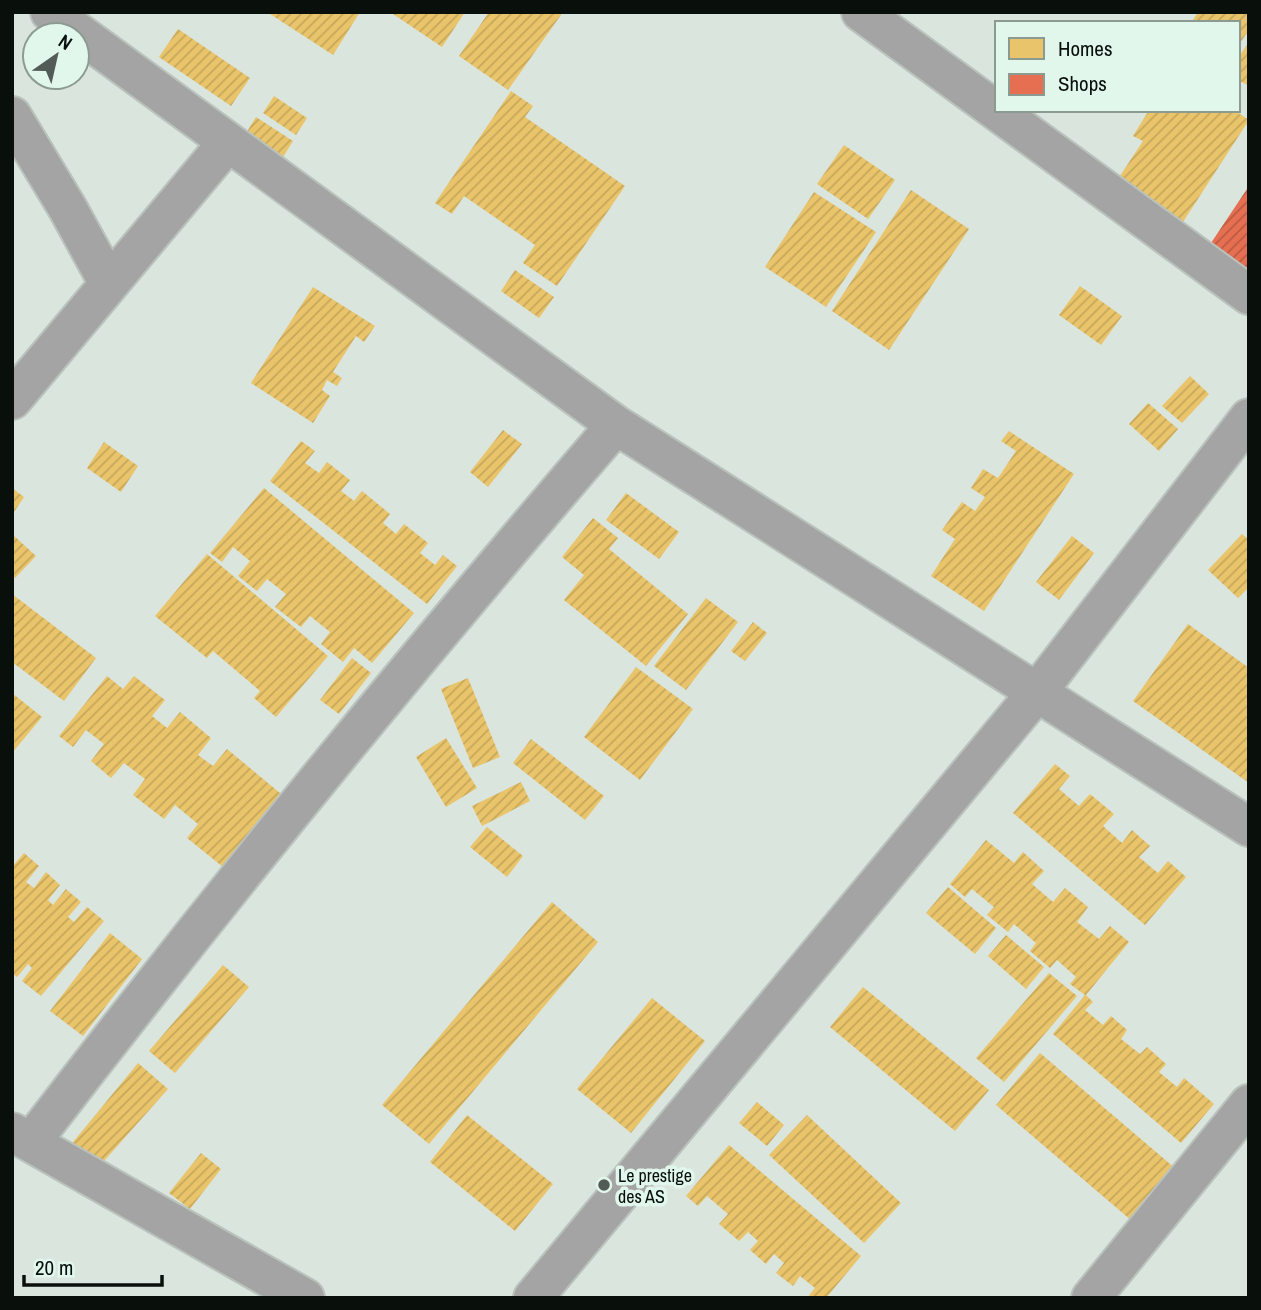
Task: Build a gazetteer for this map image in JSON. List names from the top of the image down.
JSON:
{
  "places": ["Le prestige des AS"],
  "legend": ["Homes", "Shops"],
  "scale_bar": "20 m",
  "north": "top right"
}
